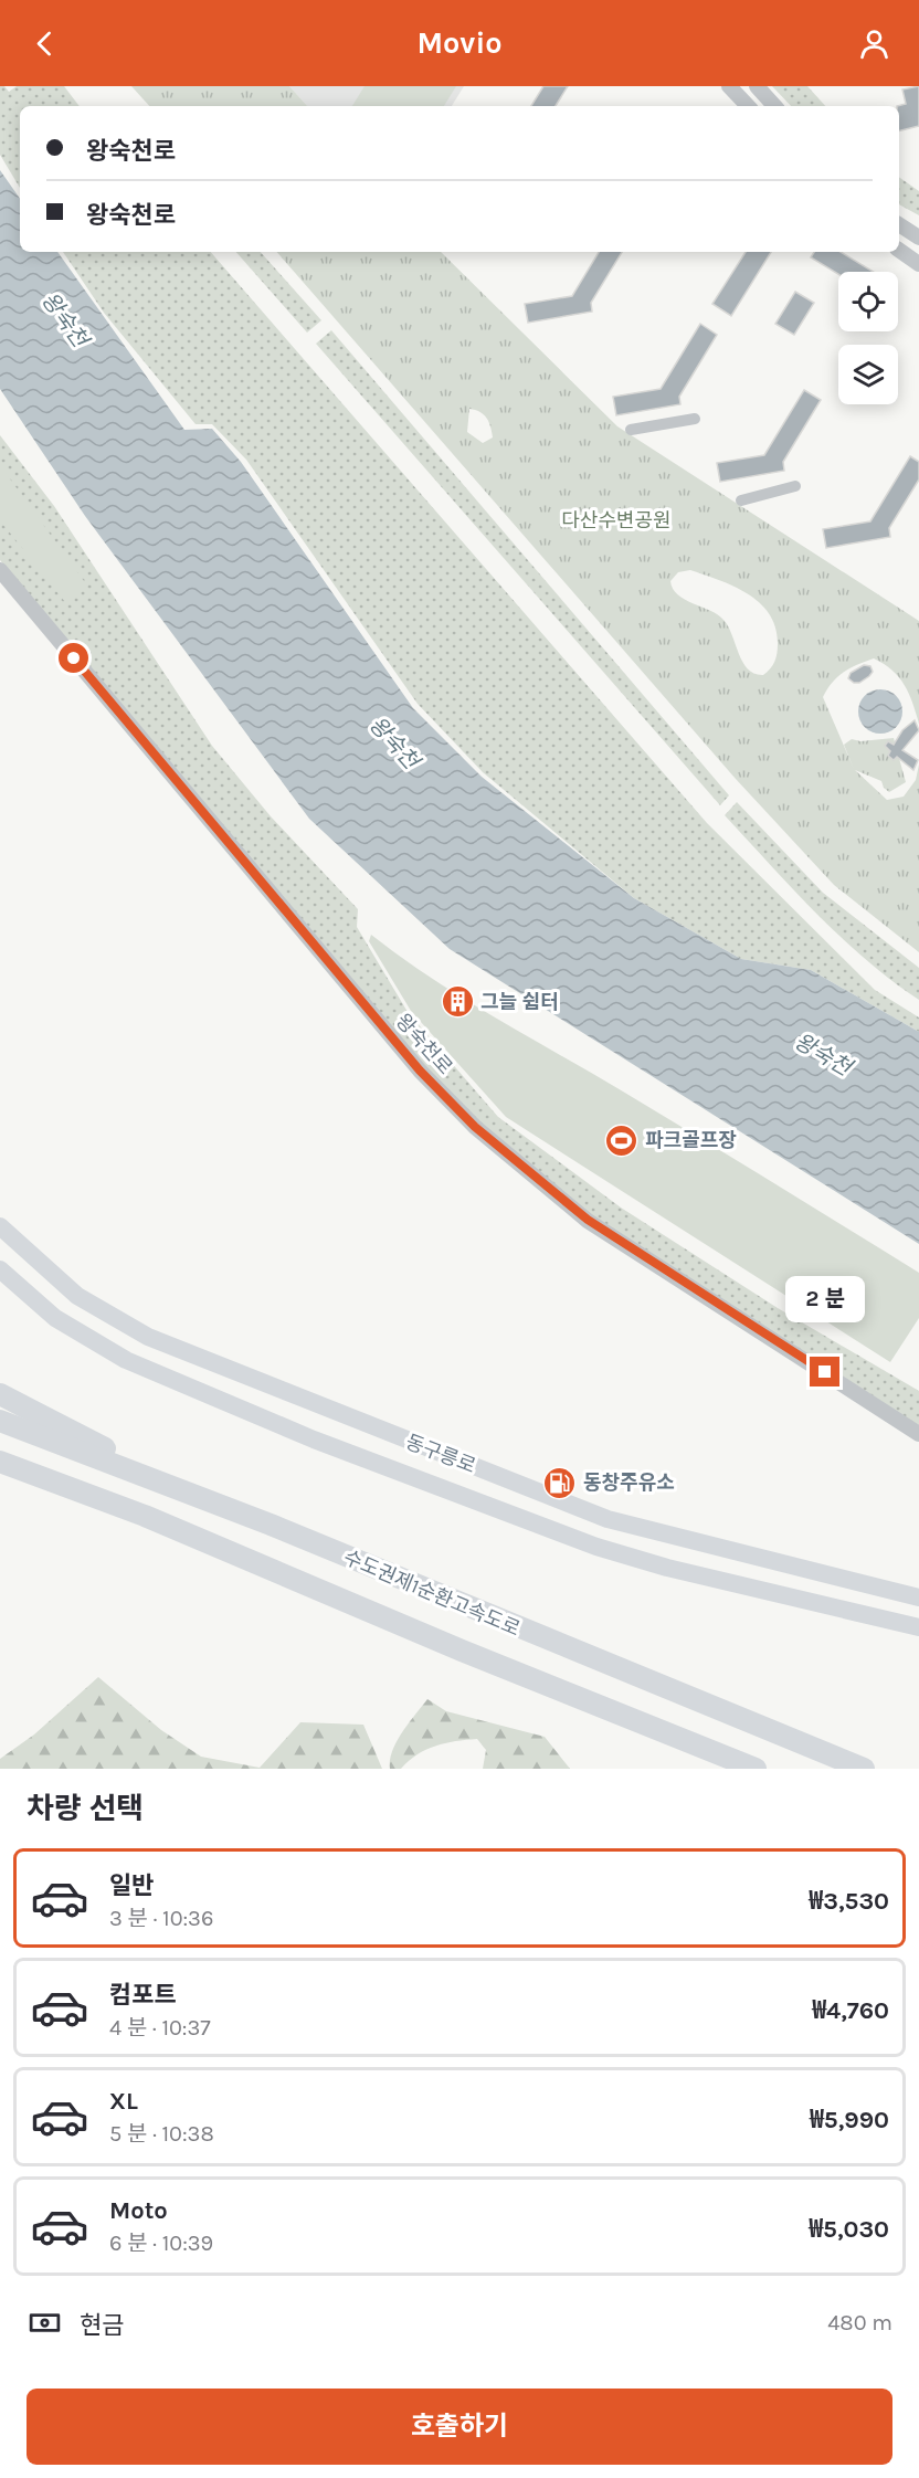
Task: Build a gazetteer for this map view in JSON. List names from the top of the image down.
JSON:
{
  "streets": {
    "highway": ["수도권제1순환고속도로"],
    "main road": ["동구릉로"],
    "street": ["왕숙천로"]
  },
  "water": ["왕숙천"],
  "parks": ["다산수변공원"],
  "places": {
    "building": ["그늘 쉼터"],
    "sports": ["파크골프장"],
    "fuel station": ["동창주유소"]
  },
  "page": {
    "header": "Movio",
    "banner": ["왕숙천로", "왕숙천로"],
    "bubble": "2 분",
    "heading": "차량 선택",
    "list": [
      {
        "name": "일반",
        "note": "3 분 · 10:36",
        "value": "₩3,530"
      },
      {
        "name": "컴포트",
        "note": "4 분 · 10:37",
        "value": "₩4,760"
      },
      {
        "name": "XL",
        "note": "5 분 · 10:38",
        "value": "₩5,990"
      },
      {
        "name": "Moto",
        "note": "6 분 · 10:39",
        "value": "₩5,030"
      }
    ],
    "pay": ["현금", "480 m"],
    "buttons": "호출하기"
  }
}
